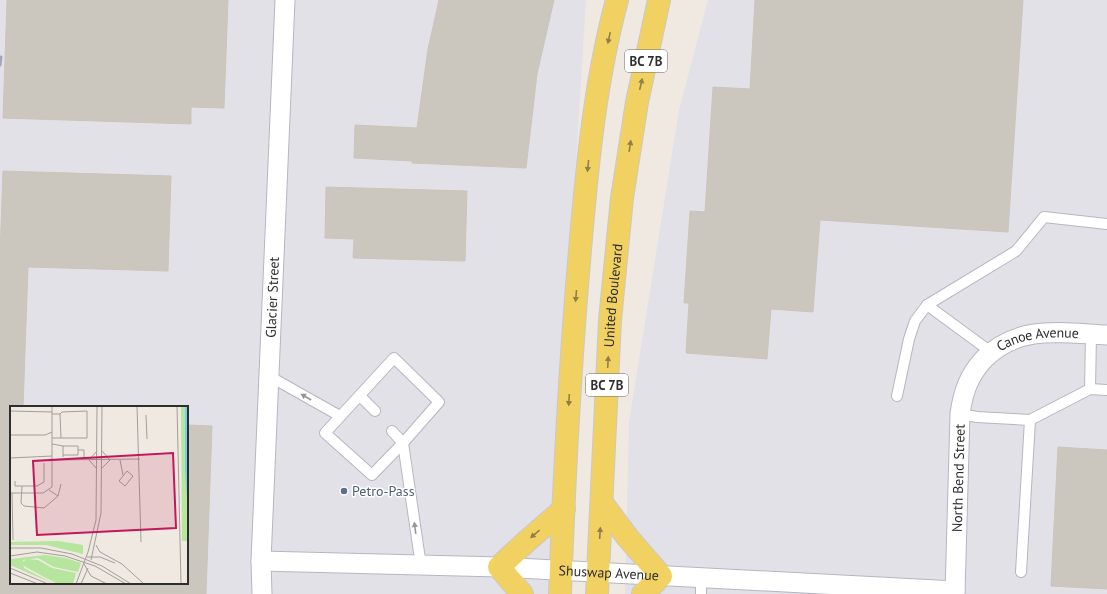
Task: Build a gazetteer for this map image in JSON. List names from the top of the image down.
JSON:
{
  "streets": {
    "main road": ["BC 7B", "United Boulevard"],
    "street": [
      "Glacier Street",
      "Canoe Avenue",
      "North Bend Street",
      "Shuswap Avenue"
    ]
  },
  "crossings": [
    ["BC 7B", "Shuswap Avenue"],
    ["United Boulevard", "Shuswap Avenue"],
    ["Glacier Street", "Shuswap Avenue"],
    ["Canoe Avenue", "North Bend Street"],
    ["North Bend Street", "Shuswap Avenue"]
  ],
  "places": ["Petro-Pass"]
}
